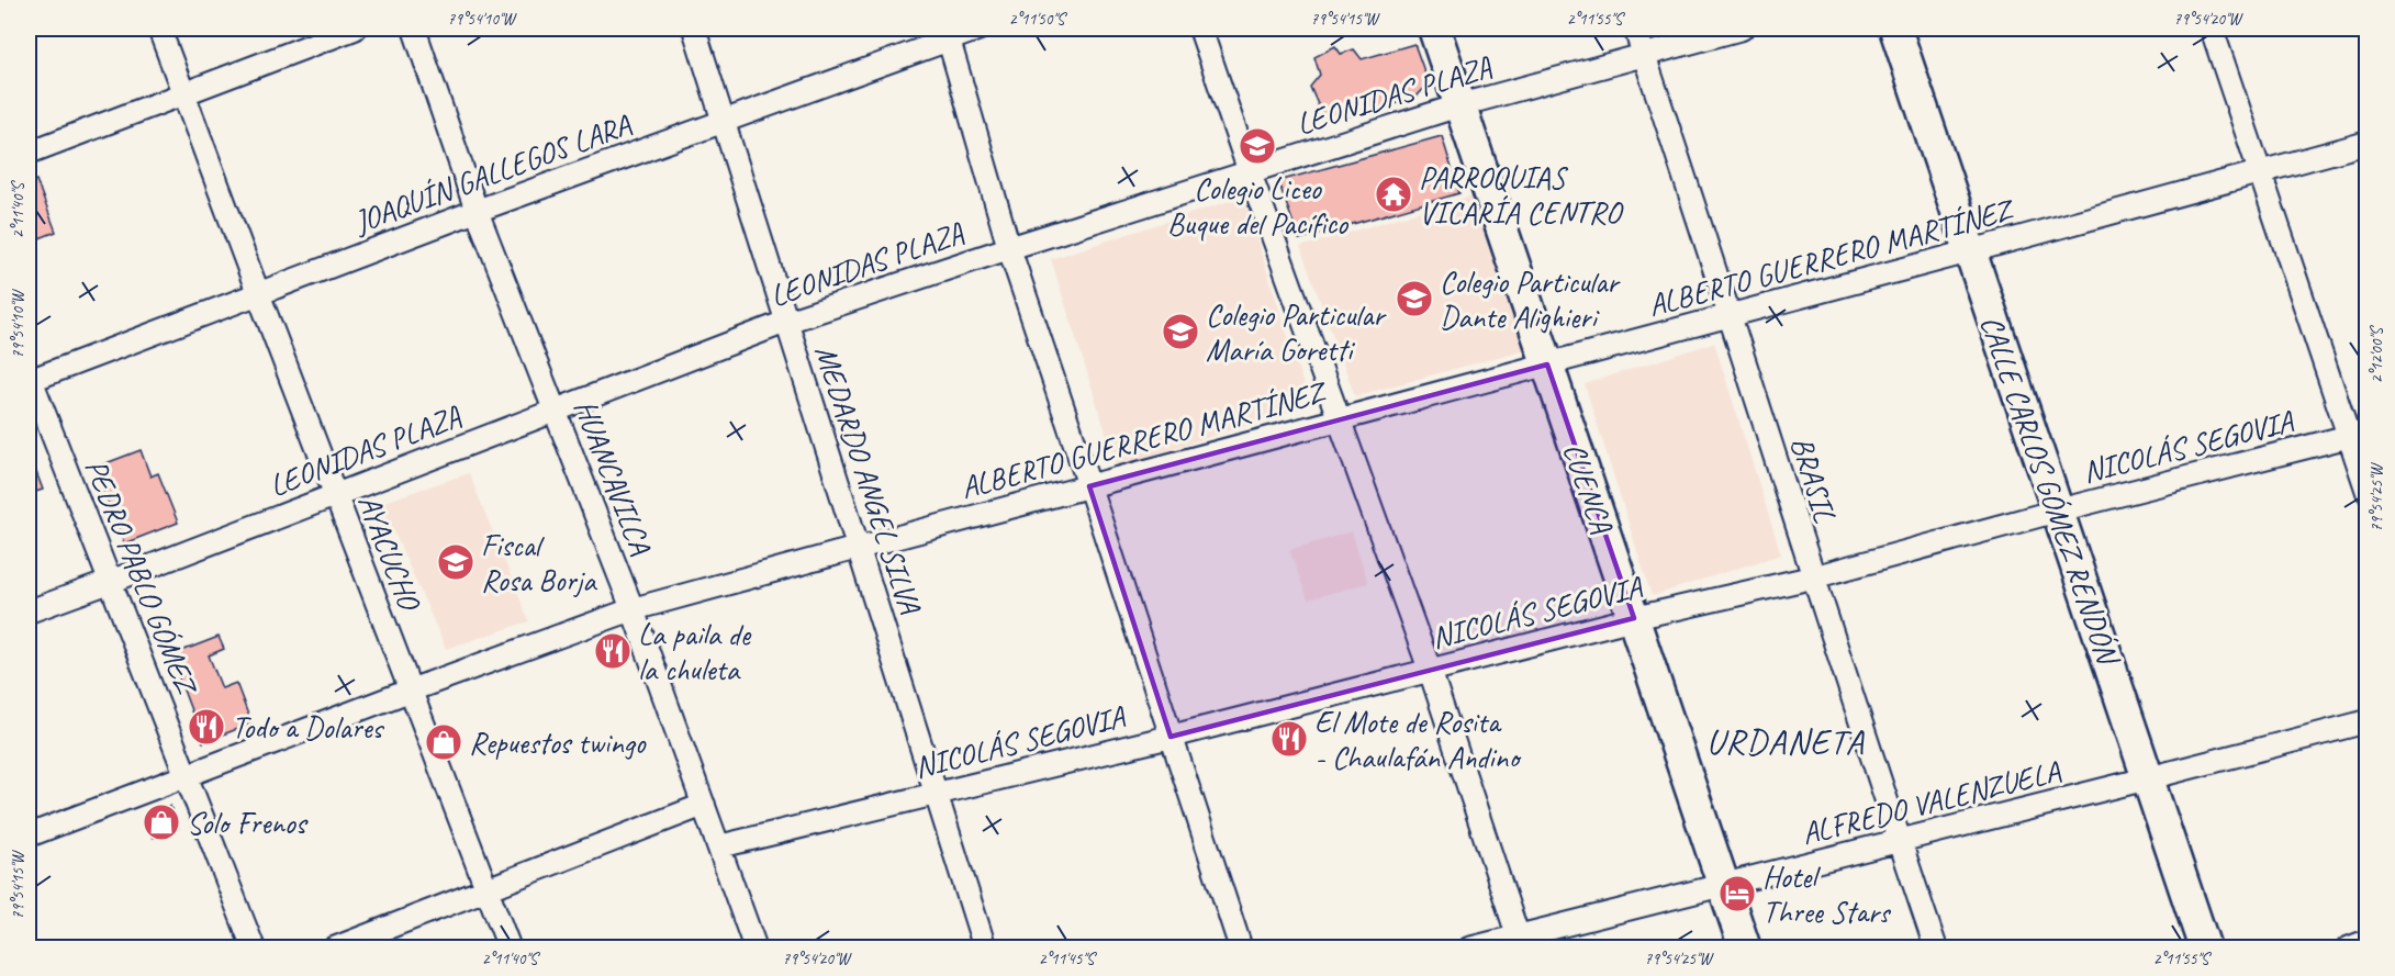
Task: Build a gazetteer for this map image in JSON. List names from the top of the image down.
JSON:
{
  "streets": {
    "main road": ["CUENCA", "CALLE CARLOS GÓMEZ RENDÓN"],
    "street": [
      "LEONIDAS PLAZA",
      "JOAQUÍN GALLEGOS LARA",
      "ALBERTO GUERRERO MARTÍNEZ",
      "NICOLÁS SEGOVIA",
      "HUANCAVILCA",
      "MEDARDO ANGEL SILVA",
      "BRASIL",
      "AYACUCHO",
      "PEDRO PABLO GÓMEZ",
      "ALFREDO VALENZUELA"
    ]
  },
  "crossings": [
    ["LEONIDAS PLAZA", "HUANCAVILCA"],
    ["LEONIDAS PLAZA", "MEDARDO ANGEL SILVA"],
    ["LEONIDAS PLAZA", "BRASIL"],
    ["LEONIDAS PLAZA", "CUENCA"],
    ["LEONIDAS PLAZA", "AYACUCHO"],
    ["LEONIDAS PLAZA", "PEDRO PABLO GÓMEZ"],
    ["JOAQUÍN GALLEGOS LARA", "HUANCAVILCA"],
    ["JOAQUÍN GALLEGOS LARA", "MEDARDO ANGEL SILVA"],
    ["JOAQUÍN GALLEGOS LARA", "AYACUCHO"],
    ["JOAQUÍN GALLEGOS LARA", "PEDRO PABLO GÓMEZ"],
    ["ALBERTO GUERRERO MARTÍNEZ", "HUANCAVILCA"],
    ["ALBERTO GUERRERO MARTÍNEZ", "MEDARDO ANGEL SILVA"],
    ["ALBERTO GUERRERO MARTÍNEZ", "BRASIL"],
    ["ALBERTO GUERRERO MARTÍNEZ", "CUENCA"],
    ["ALBERTO GUERRERO MARTÍNEZ", "CALLE CARLOS GÓMEZ RENDÓN"],
    ["ALBERTO GUERRERO MARTÍNEZ", "AYACUCHO"],
    ["ALBERTO GUERRERO MARTÍNEZ", "PEDRO PABLO GÓMEZ"],
    ["NICOLÁS SEGOVIA", "HUANCAVILCA"],
    ["NICOLÁS SEGOVIA", "MEDARDO ANGEL SILVA"],
    ["NICOLÁS SEGOVIA", "BRASIL"],
    ["NICOLÁS SEGOVIA", "CUENCA"],
    ["NICOLÁS SEGOVIA", "CALLE CARLOS GÓMEZ RENDÓN"],
    ["BRASIL", "ALFREDO VALENZUELA"],
    ["CUENCA", "ALFREDO VALENZUELA"],
    ["CALLE CARLOS GÓMEZ RENDÓN", "ALFREDO VALENZUELA"]
  ],
  "districts": ["URDANETA"],
  "places": {
    "school or university": [
      "Colegio Liceo Buque del Pacífico",
      "Colegio Particular Dante Alighieri",
      "Colegio Particular María Goretti",
      "Fiscal Rosa Borja"
    ],
    "temple": ["PARROQUIAS VICARÍA CENTRO"],
    "restaurant": ["La paila de la chuleta", "Todo a Dolares", "El Mote de Rosita - Chaulafán Andino"],
    "shop": ["Repuestos twingo", "Solo Frenos"],
    "hotel": ["Hotel Three Stars"]
  },
  "coordinates": [
    "79°54'10\"W",
    "2°11'50\"S",
    "79°54'15\"W",
    "2°11'55\"S",
    "79°54'20\"W",
    "2°11'40\"S",
    "2°12'00\"S",
    "79°54'25\"W",
    "2°11'45\"S"
  ]
}
